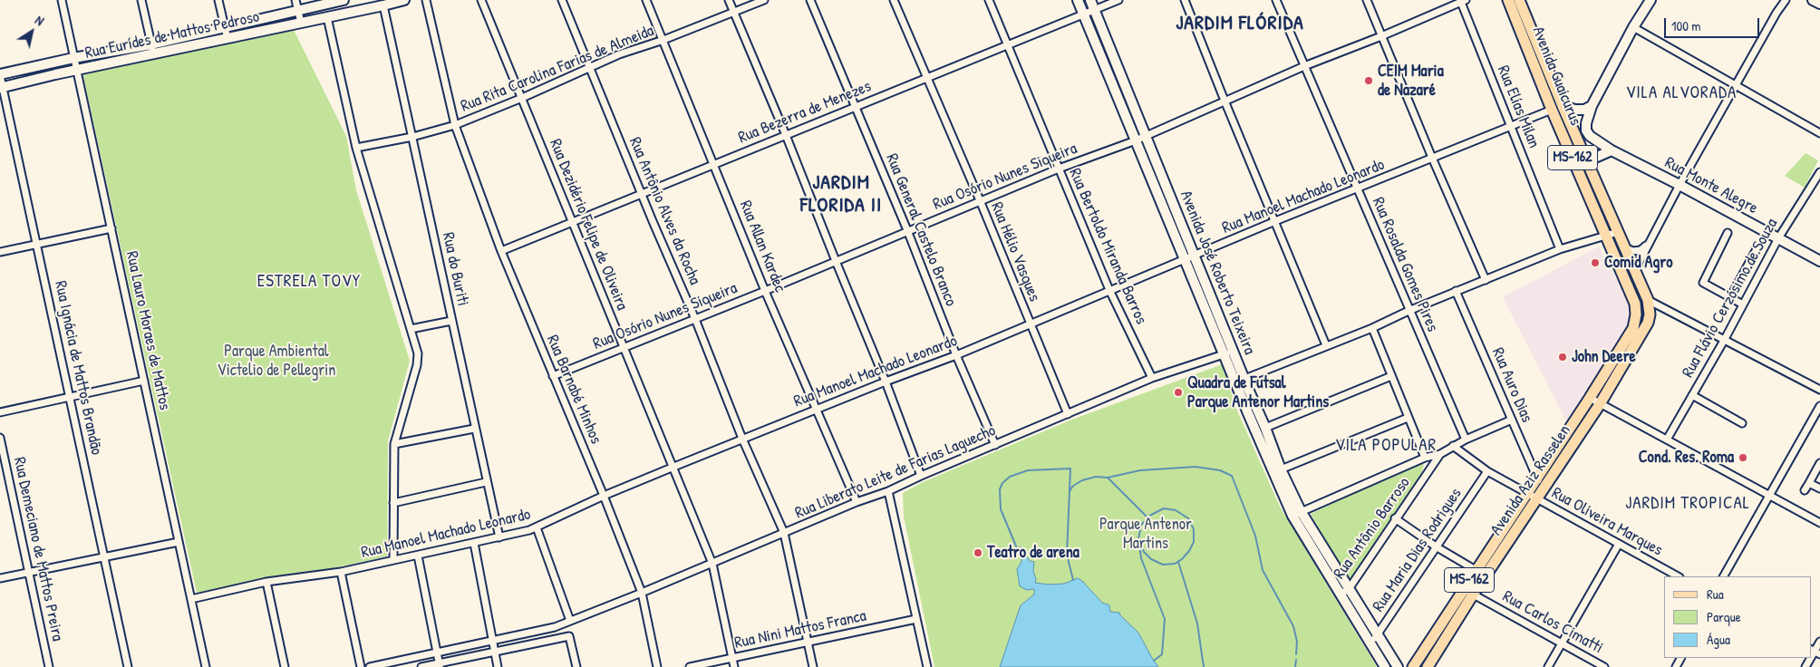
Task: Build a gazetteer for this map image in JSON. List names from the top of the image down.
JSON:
{
  "streets": {
    "main road": ["Avenida Guaicurus", "MS-162", "Avenida Aziz Rasselen"],
    "street": [
      "Rua Eurídes de Mattos Pedroso",
      "Rua Rita Carolina Farias de Almeida",
      "Rua Elías Milan",
      "Rua Bezerra de Menezes",
      "Rua Osório Nunes Siqueira",
      "Rua Monte Alegre",
      "Rua Manoel Machado Leonardo",
      "Rua Antônio Alves da Rocha",
      "Rua Dezidério Felipe de Oliveira",
      "Rua General Castelo Branco",
      "Rua Allan Kardec",
      "Rua Bertoldo Miranda Barros",
      "Rua Hélio Vasques",
      "Rua Rosalda Gomes Pires",
      "Rua do Buriti",
      "Avenida José Roberto Teixeira",
      "Rua Flávio Cerzósimo de Souza",
      "Rua Lauro Moraes de Mattos",
      "Rua Ignácia de Mattos Brandão",
      "Rua Auro Dias",
      "Rua Barnabé Minhos",
      "Rua Liberato Leite de Farias Laguecho",
      "Rua Oliveira Marques",
      "Rua Antônio Barroso",
      "Rua Demeciano de Mattos Preira",
      "Rua Maria Dias Rodrigues",
      "Rua Carlos Cimatti",
      "Rua Nini Mattos Franca"
    ]
  },
  "crossings": [
    ["Rua Eurídes de Mattos Pedroso", "Rua do Buriti"],
    ["Rua Eurídes de Mattos Pedroso", "Rua Lauro Moraes de Mattos"],
    ["Rua Eurídes de Mattos Pedroso", "Rua Ignácia de Mattos Brandão"],
    ["Rua Rita Carolina Farias de Almeida", "Rua Antônio Alves da Rocha"],
    ["Rua Rita Carolina Farias de Almeida", "Rua Dezidério Felipe de Oliveira"],
    ["Rua Rita Carolina Farias de Almeida", "Rua Allan Kardec"],
    ["Rua Rita Carolina Farias de Almeida", "Rua do Buriti"],
    ["Rua Rita Carolina Farias de Almeida", "Rua Barnabé Minhos"],
    ["Avenida Guaicurus", "Rua Manoel Machado Leonardo"],
    ["Avenida Guaicurus", "Avenida Aziz Rasselen"],
    ["Rua Elías Milan", "Rua Osório Nunes Siqueira"],
    ["Rua Elías Milan", "Rua Manoel Machado Leonardo"],
    ["Rua Bezerra de Menezes", "Rua Antônio Alves da Rocha"],
    ["Rua Bezerra de Menezes", "Rua Dezidério Felipe de Oliveira"],
    ["Rua Bezerra de Menezes", "Rua General Castelo Branco"],
    ["Rua Bezerra de Menezes", "Rua Allan Kardec"],
    ["Rua Bezerra de Menezes", "Rua Bertoldo Miranda Barros"],
    ["Rua Bezerra de Menezes", "Rua Hélio Vasques"],
    ["Rua Bezerra de Menezes", "Avenida José Roberto Teixeira"],
    ["Rua Bezerra de Menezes", "Rua Barnabé Minhos"],
    ["Rua Osório Nunes Siqueira", "Rua Antônio Alves da Rocha"],
    ["Rua Osório Nunes Siqueira", "Rua Dezidério Felipe de Oliveira"],
    ["Rua Osório Nunes Siqueira", "Rua General Castelo Branco"],
    ["Rua Osório Nunes Siqueira", "Rua Allan Kardec"],
    ["Rua Osório Nunes Siqueira", "Rua Bertoldo Miranda Barros"],
    ["Rua Osório Nunes Siqueira", "Rua Hélio Vasques"],
    ["Rua Osório Nunes Siqueira", "Rua Rosalda Gomes Pires"],
    ["Rua Osório Nunes Siqueira", "Avenida José Roberto Teixeira"],
    ["Rua Osório Nunes Siqueira", "Rua Barnabé Minhos"],
    ["Rua Monte Alegre", "Rua Flávio Cerzósimo de Souza"],
    ["Rua Manoel Machado Leonardo", "Rua Antônio Alves da Rocha"],
    ["Rua Manoel Machado Leonardo", "Rua Dezidério Felipe de Oliveira"],
    ["Rua Manoel Machado Leonardo", "Rua General Castelo Branco"],
    ["Rua Manoel Machado Leonardo", "Rua Allan Kardec"],
    ["Rua Manoel Machado Leonardo", "Rua Bertoldo Miranda Barros"],
    ["Rua Manoel Machado Leonardo", "Rua Hélio Vasques"],
    ["Rua Manoel Machado Leonardo", "Rua Rosalda Gomes Pires"],
    ["Rua Manoel Machado Leonardo", "Rua do Buriti"],
    ["Rua Manoel Machado Leonardo", "Avenida José Roberto Teixeira"],
    ["Rua Manoel Machado Leonardo", "Rua Lauro Moraes de Mattos"],
    ["Rua Manoel Machado Leonardo", "Rua Barnabé Minhos"],
    ["Rua Antônio Alves da Rocha", "Rua Liberato Leite de Farias Laguecho"],
    ["Rua Antônio Alves da Rocha", "Rua Nini Mattos Franca"],
    ["Rua Dezidério Felipe de Oliveira", "Rua Liberato Leite de Farias Laguecho"],
    ["Rua Dezidério Felipe de Oliveira", "Rua Nini Mattos Franca"],
    ["Rua General Castelo Branco", "Rua Liberato Leite de Farias Laguecho"],
    ["Rua Allan Kardec", "Rua Liberato Leite de Farias Laguecho"],
    ["Rua Bertoldo Miranda Barros", "Rua Liberato Leite de Farias Laguecho"],
    ["Rua Hélio Vasques", "Rua Liberato Leite de Farias Laguecho"],
    ["Avenida José Roberto Teixeira", "Rua Liberato Leite de Farias Laguecho"],
    ["Avenida José Roberto Teixeira", "Rua Antônio Barroso"],
    ["Avenida José Roberto Teixeira", "Rua Maria Dias Rodrigues"],
    ["Rua Auro Dias", "Avenida Aziz Rasselen"],
    ["Rua Barnabé Minhos", "Rua Liberato Leite de Farias Laguecho"],
    ["Avenida Aziz Rasselen", "Rua Oliveira Marques"],
    ["Avenida Aziz Rasselen", "Rua Carlos Cimatti"],
    ["Rua Oliveira Marques", "Rua Maria Dias Rodrigues"]
  ],
  "districts": [
    "JARDIM FLÓRIDA",
    "VILA ALVORADA",
    "JARDIM FLORIDA II",
    "ESTRELA TOVY",
    "VILA POPULAR",
    "JARDIM TROPICAL"
  ],
  "parks": ["Parque Ambiental Victelio de Pellegrin", "Parque Antenor Martins"],
  "places": [
    "CEIM Maria de Nazaré",
    "Comid Agro",
    "John Deere",
    "Quadra de Futsal Parque Antenor Martins",
    "Cond. Res. Roma",
    "Teatro de arena"
  ],
  "legend": ["Rua", "Parque", "Água"],
  "scale_bar": "100 m",
  "north": "top right"
}
